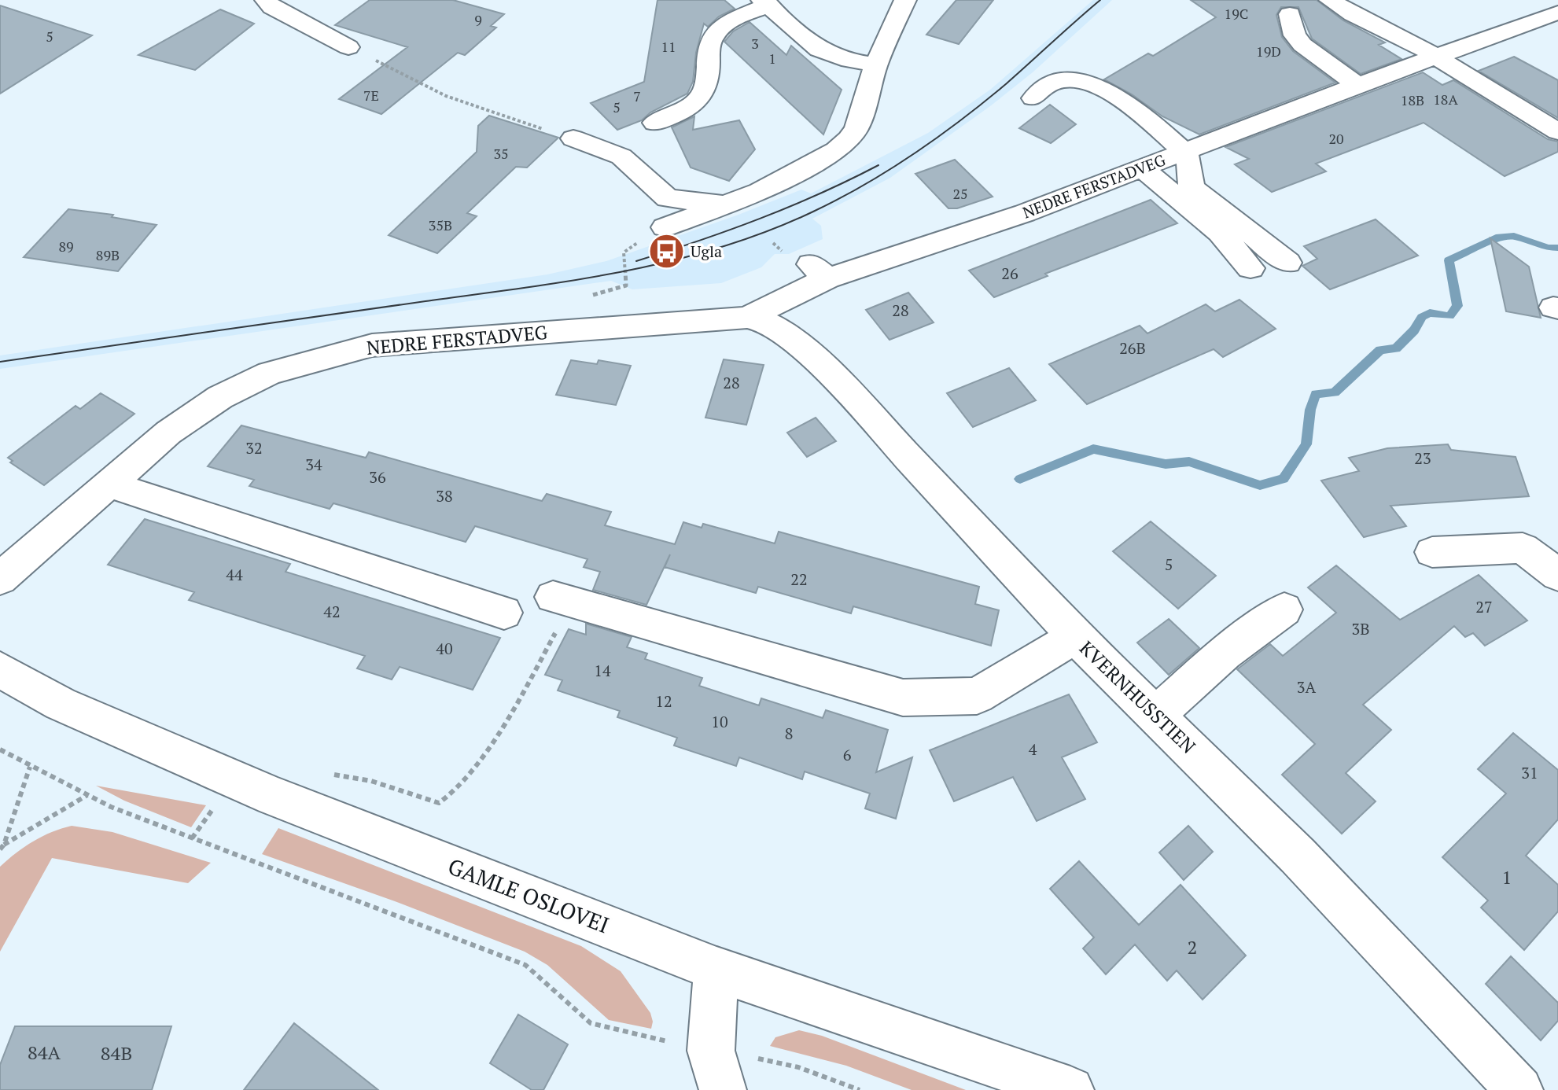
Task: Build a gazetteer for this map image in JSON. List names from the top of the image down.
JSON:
{
  "streets": {
    "street": ["NEDRE FERSTADVEG", "KVERNHUSSTIEN", "GAMLE OSLOVEI"]
  },
  "crossings": [
    ["NEDRE FERSTADVEG", "KVERNHUSSTIEN"]
  ],
  "places": {
    "bus stop": ["Ugla"]
  },
  "house_numbers": [
    "19C",
    "9",
    "5",
    "3",
    "11",
    "19D",
    "1",
    "7E",
    "7",
    "18A",
    "18B",
    "5",
    "20",
    "35",
    "25",
    "35B",
    "89",
    "89B",
    "26",
    "28",
    "26B",
    "28",
    "32",
    "23",
    "34",
    "36",
    "38",
    "5",
    "44",
    "22",
    "27",
    "42",
    "3B",
    "40",
    "14",
    "3A",
    "12",
    "10",
    "8",
    "4",
    "6",
    "31",
    "1",
    "2",
    "84A",
    "84B"
  ]
}
